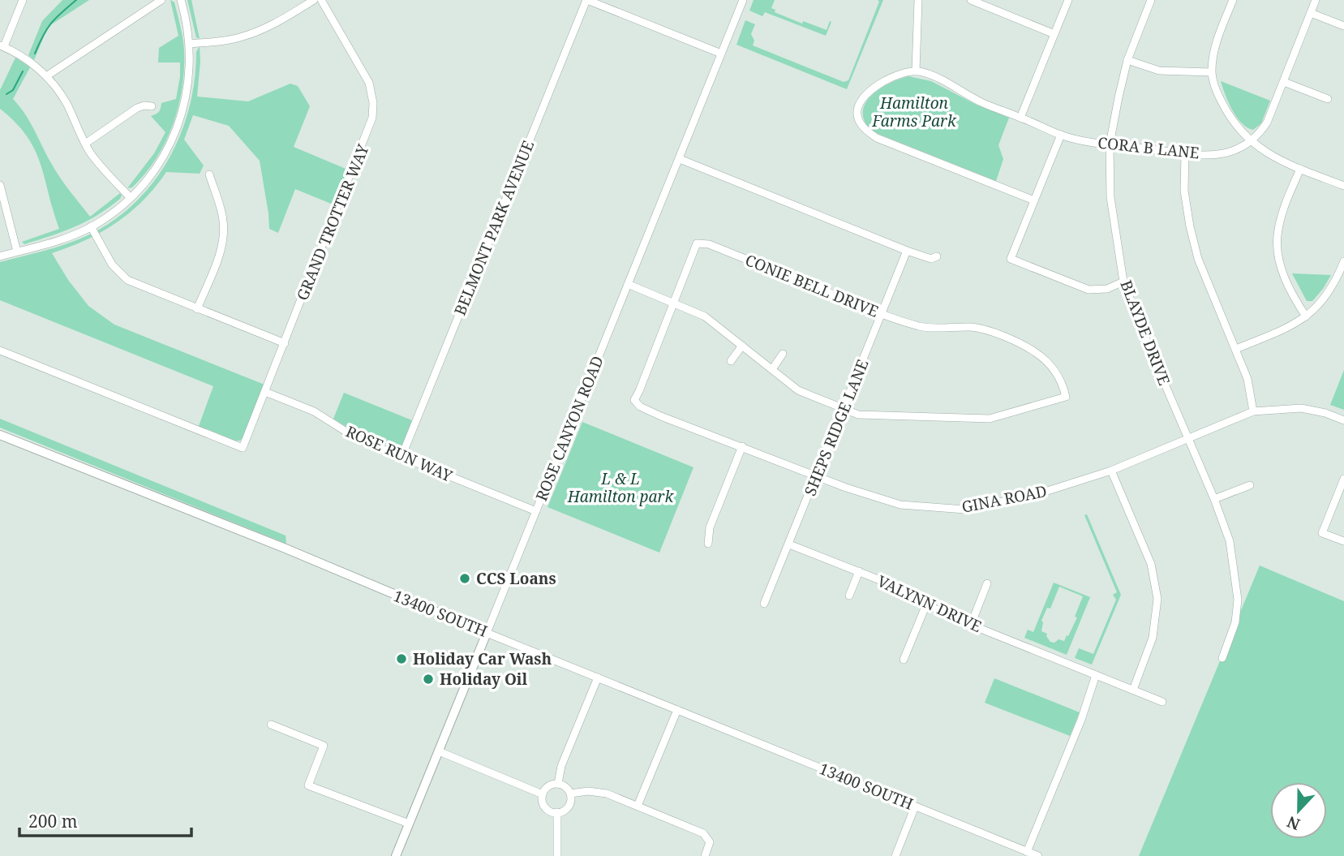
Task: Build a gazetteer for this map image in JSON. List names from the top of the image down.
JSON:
{
  "streets": {
    "main road": ["ROSE CANYON ROAD", "13400 SOUTH"],
    "street": [
      "CORA B LANE",
      "GRAND TROTTER WAY",
      "BELMONT PARK AVENUE",
      "CONIE BELL DRIVE",
      "BLAYDE DRIVE",
      "SHEPS RIDGE LANE",
      "ROSE RUN WAY",
      "GINA ROAD",
      "VALYNN DRIVE"
    ]
  },
  "crossings": [
    ["CORA B LANE", "BLAYDE DRIVE"],
    ["GRAND TROTTER WAY", "ROSE RUN WAY"],
    ["BELMONT PARK AVENUE", "ROSE RUN WAY"],
    ["CONIE BELL DRIVE", "SHEPS RIDGE LANE"],
    ["CONIE BELL DRIVE", "GINA ROAD"],
    ["BLAYDE DRIVE", "GINA ROAD"],
    ["SHEPS RIDGE LANE", "GINA ROAD"],
    ["SHEPS RIDGE LANE", "VALYNN DRIVE"],
    ["ROSE CANYON ROAD", "ROSE RUN WAY"],
    ["ROSE CANYON ROAD", "13400 SOUTH"]
  ],
  "parks": ["Hamilton Farms Park", "L & L Hamilton park"],
  "places": ["CCS Loans", "Holiday Car Wash", "Holiday Oil"],
  "scale_bar": "200 m",
  "north": "bottom"
}
